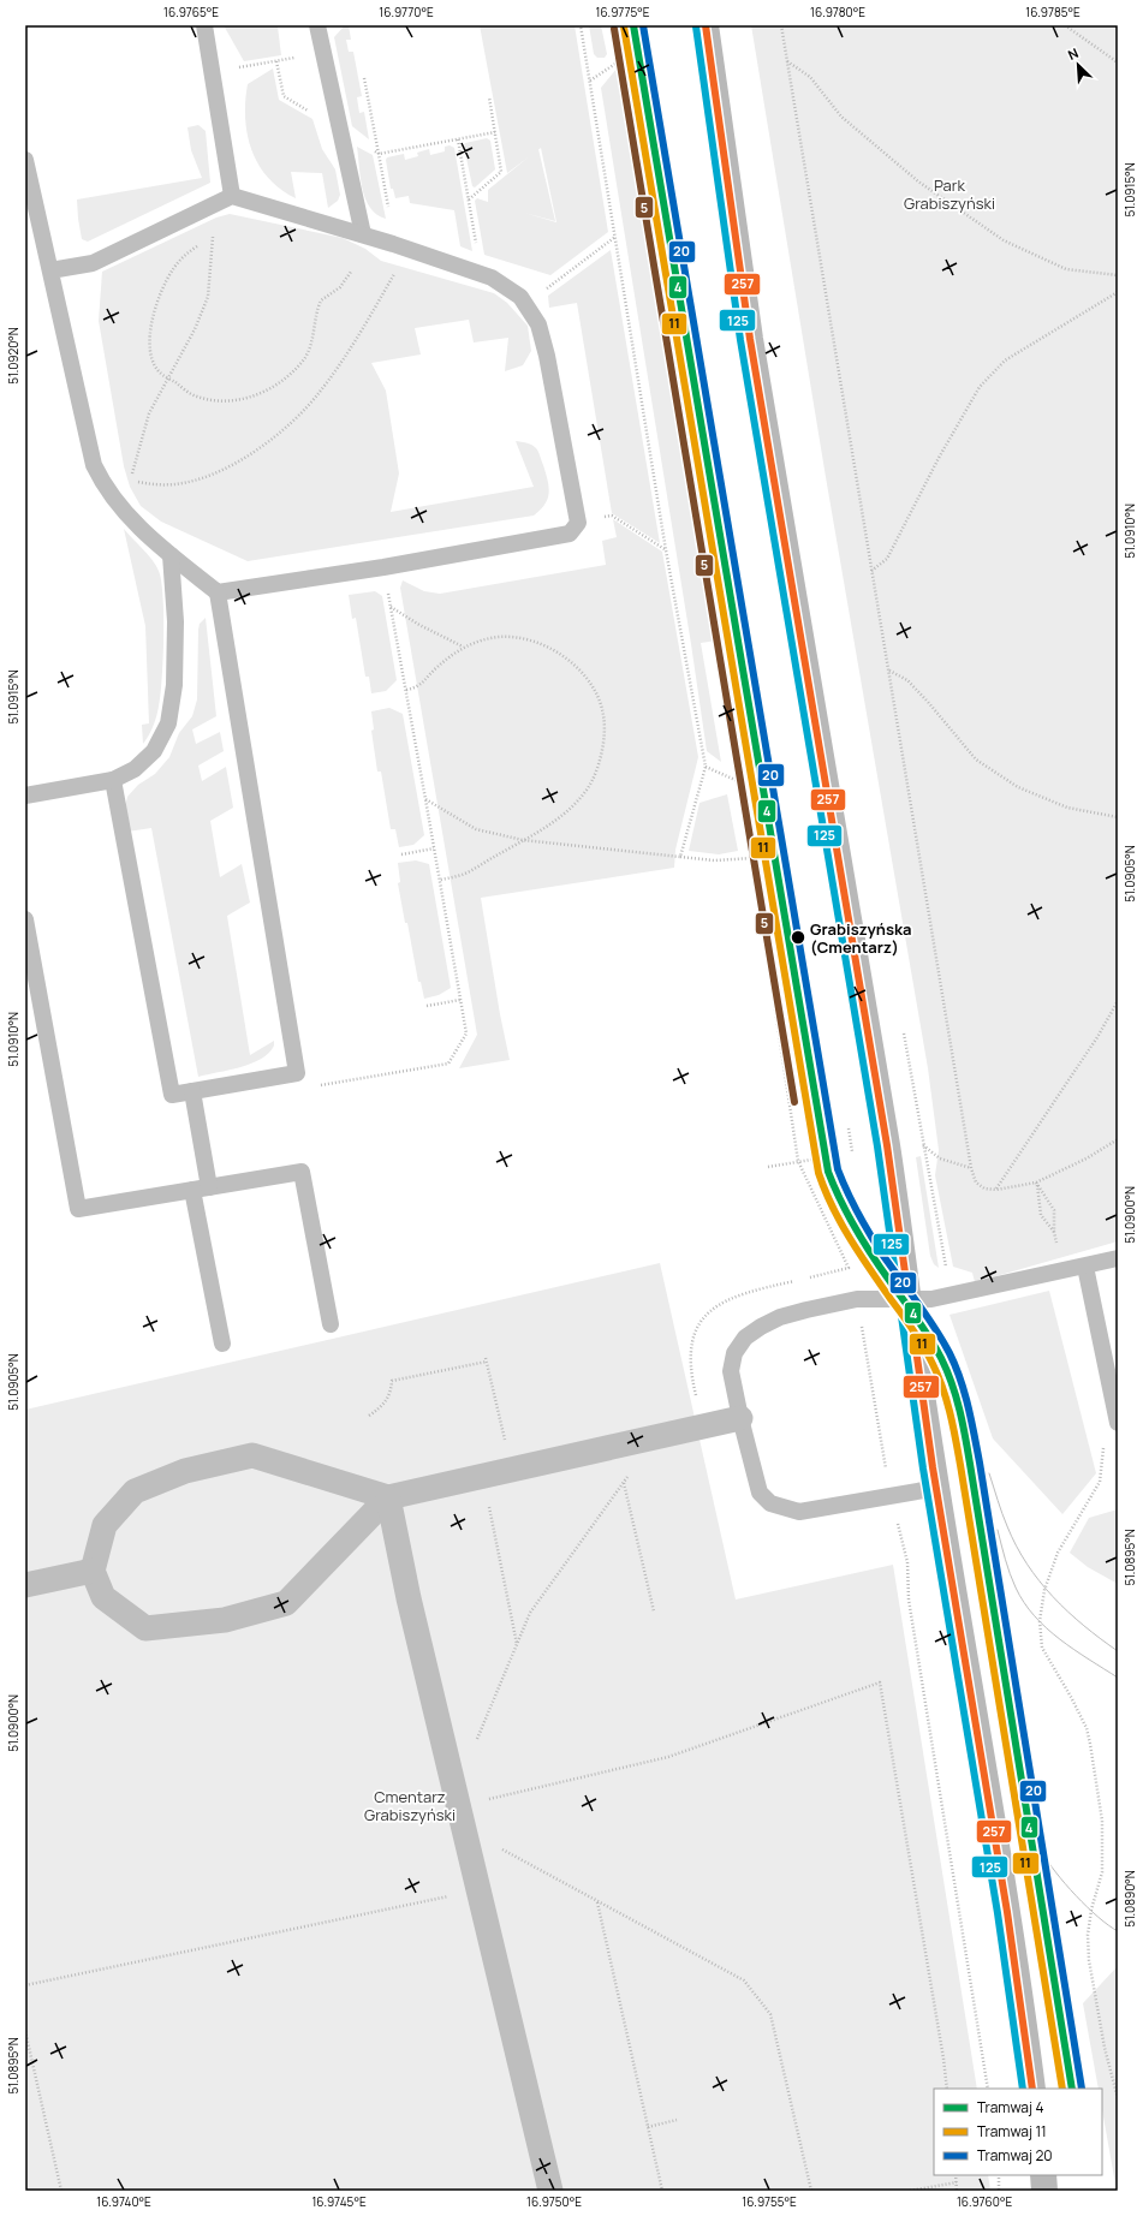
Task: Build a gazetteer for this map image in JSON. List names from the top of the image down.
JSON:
{
  "parks": ["Park Grabiszyński", "Cmentarz Grabiszyński"],
  "places": ["Grabiszyńska (Cmentarz)"],
  "lines": [
    "tram line 4",
    "tram line 20",
    "transit line 257",
    "tram line 11",
    "transit line 125",
    "transit line 5"
  ],
  "legend": ["Tramwaj 4", "Tramwaj 11", "Tramwaj 20"],
  "north": "top left",
  "coordinates": [
    "16.9765°E",
    "16.9770°E",
    "16.9775°E",
    "16.9780°E",
    "16.9785°E",
    "51.0915°N",
    "51.0920°N",
    "51.0910°N",
    "51.0905°N",
    "51.0900°N",
    "51.0895°N",
    "51.0890°N",
    "16.9740°E",
    "16.9745°E",
    "16.9750°E",
    "16.9755°E",
    "16.9760°E"
  ]
}
